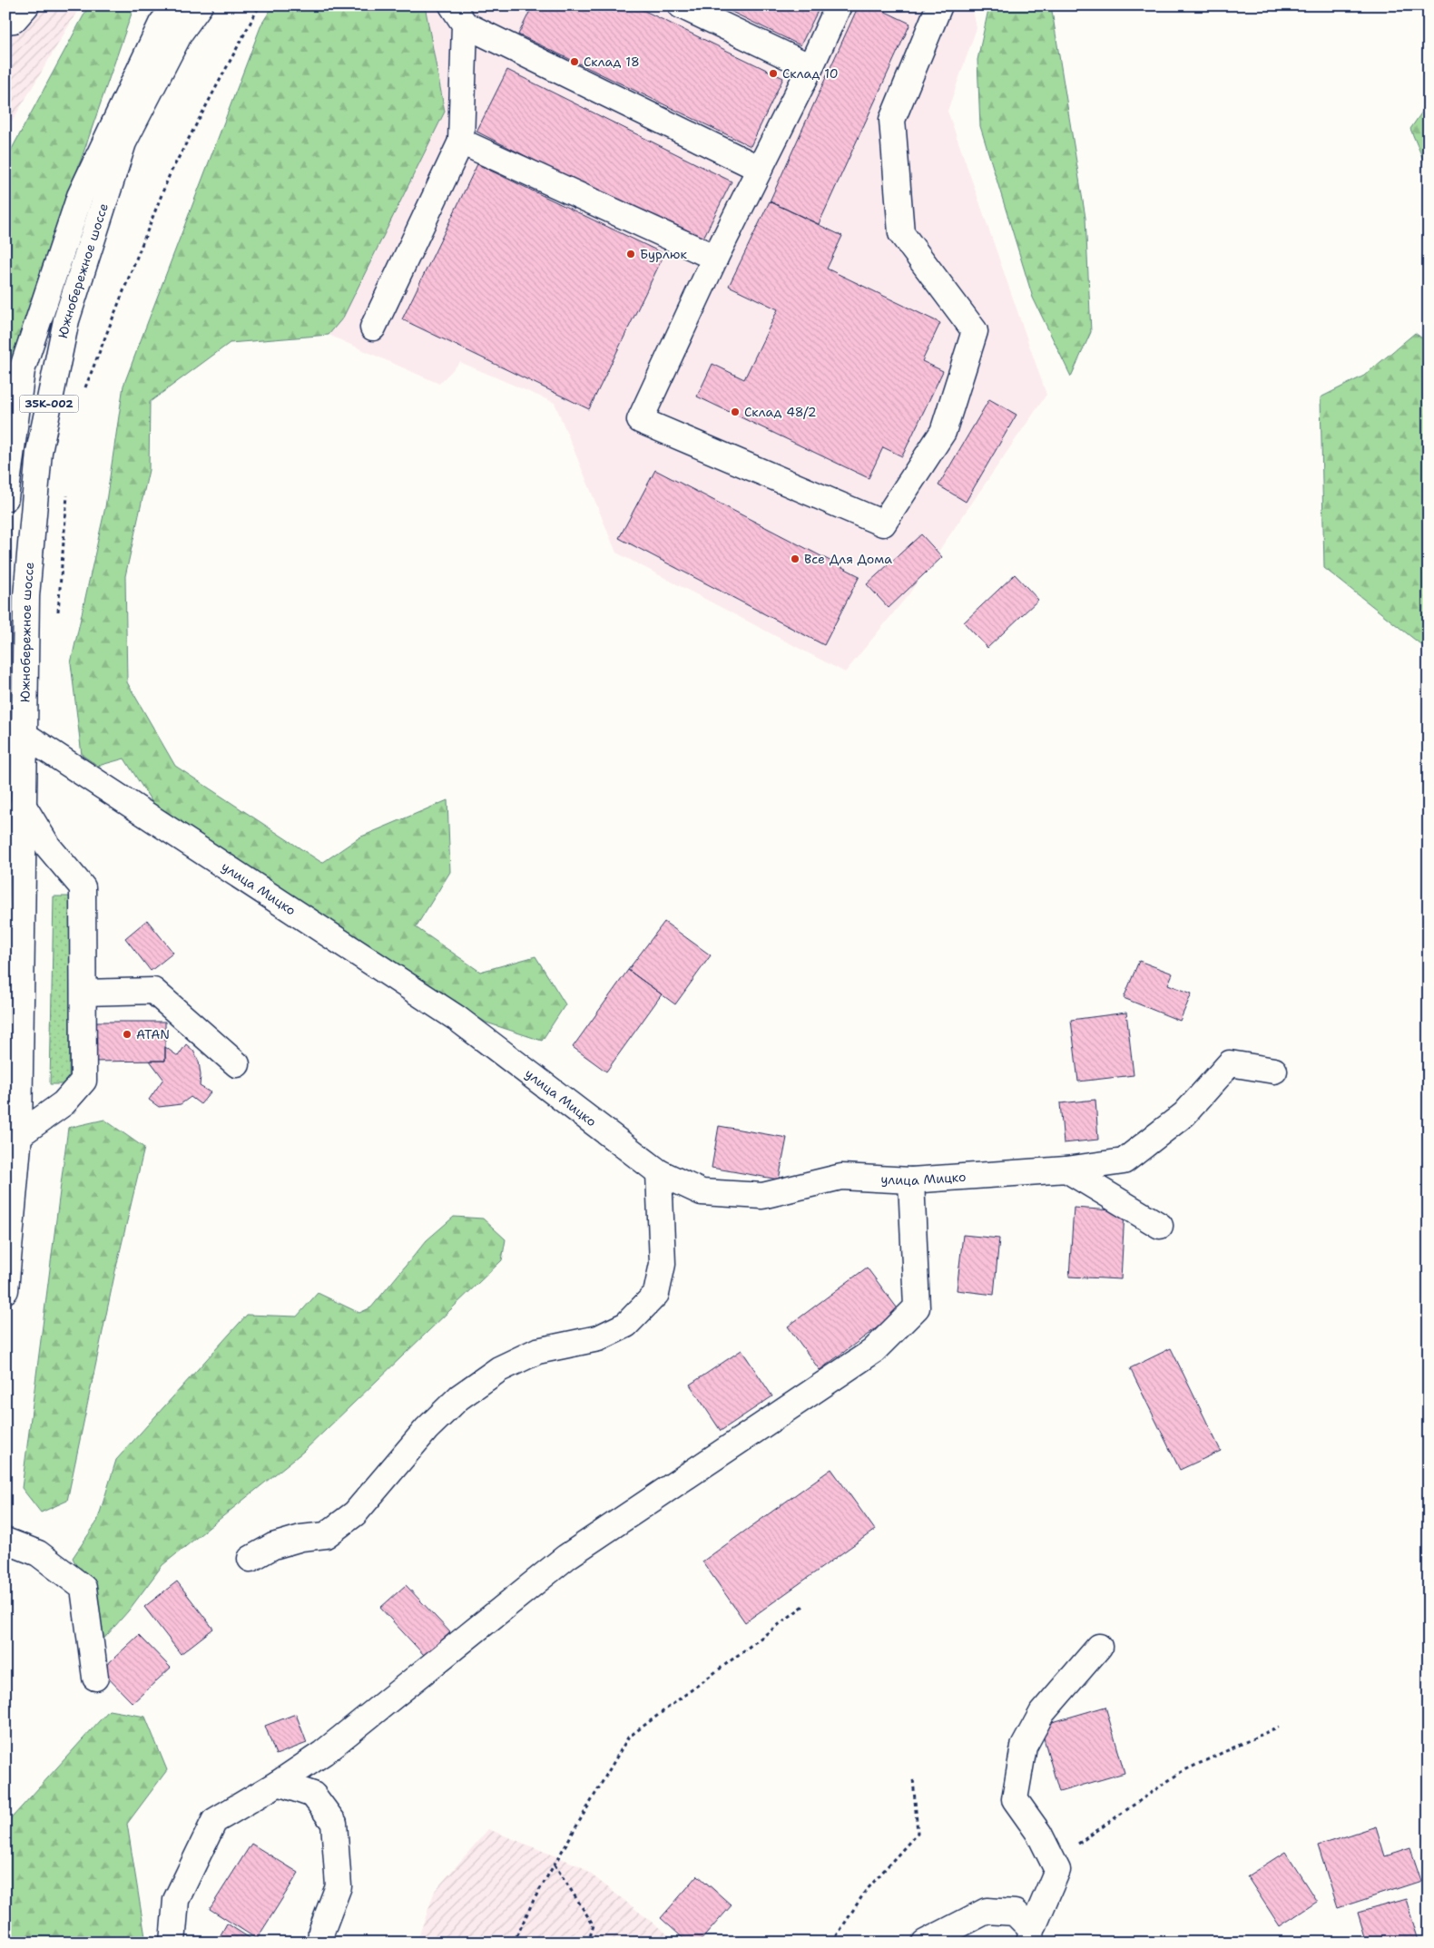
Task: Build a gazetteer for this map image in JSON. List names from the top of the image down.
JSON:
{
  "streets": {
    "main road": ["Южнобережное шоссе", "35К-002", "улица Мицко"]
  },
  "crossings": [
    ["Южнобережное шоссе", "улица Мицко"]
  ],
  "places": [
    "Склад 18",
    "Склад 10",
    "Бурлюк",
    "Склад 48/2",
    "Все Для Дома",
    "ATAN"
  ]
}
